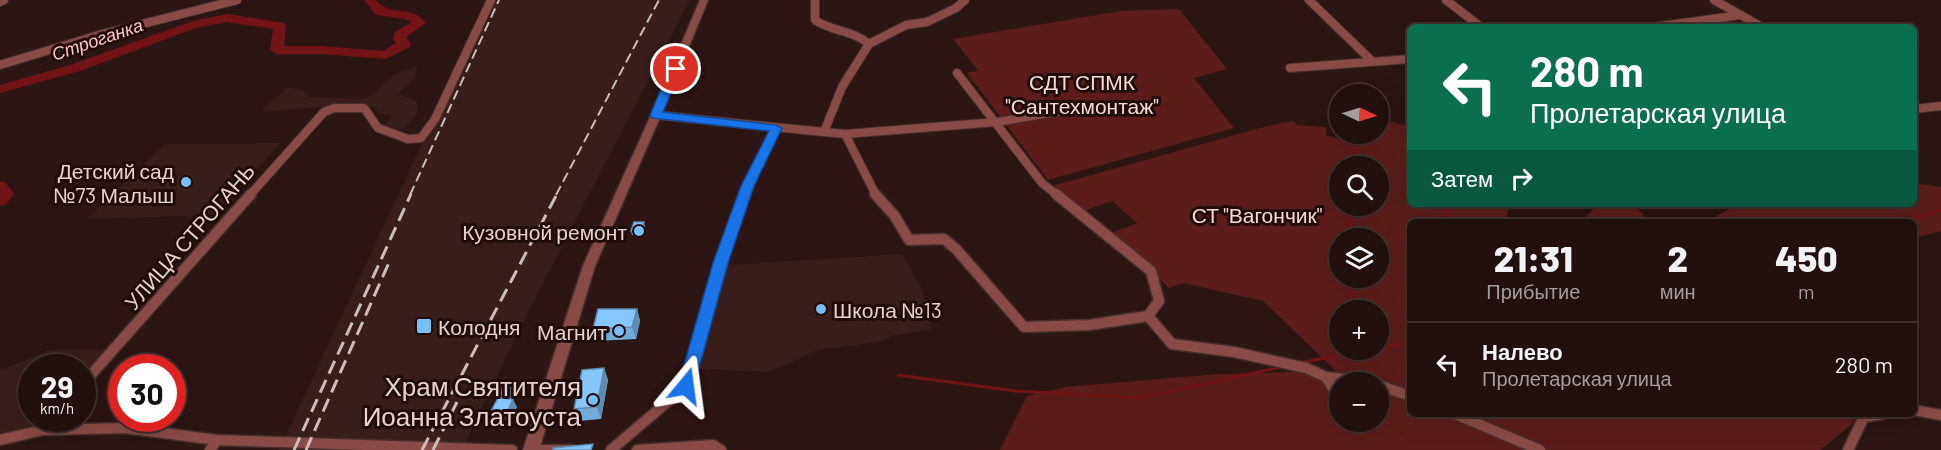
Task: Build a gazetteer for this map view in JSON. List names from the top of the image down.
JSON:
{
  "streets": {
    "street": ["УЛИЦА СТРОГАНЬ"]
  },
  "water": ["Строганка"],
  "parks": ["СДТ СПМК \"Сантехмонтаж\"", "СТ \"Вагончик\""],
  "places": {
    "other": [
      "Детский сад №73 Малыш",
      "Кузовной ремонт",
      "Школа №13",
      "Магнит",
      "Храм Святителя Иоанна Златоуста"
    ],
    "transit": ["Колодня"]
  },
  "north": "right",
  "page": {
    "turn": ["280 m", "Пролетарская улица"],
    "map_buttons": ["+", "−"],
    "then": "Затем",
    "eta": [
      "21:31",
      "Прибытие",
      "2",
      "мин",
      "450",
      "m"
    ],
    "list": [
      {
        "name": "Налево",
        "note": "Пролетарская улица",
        "value": "280 m"
      }
    ],
    "speed": "29 km/h",
    "limit": "30"
  }
}
